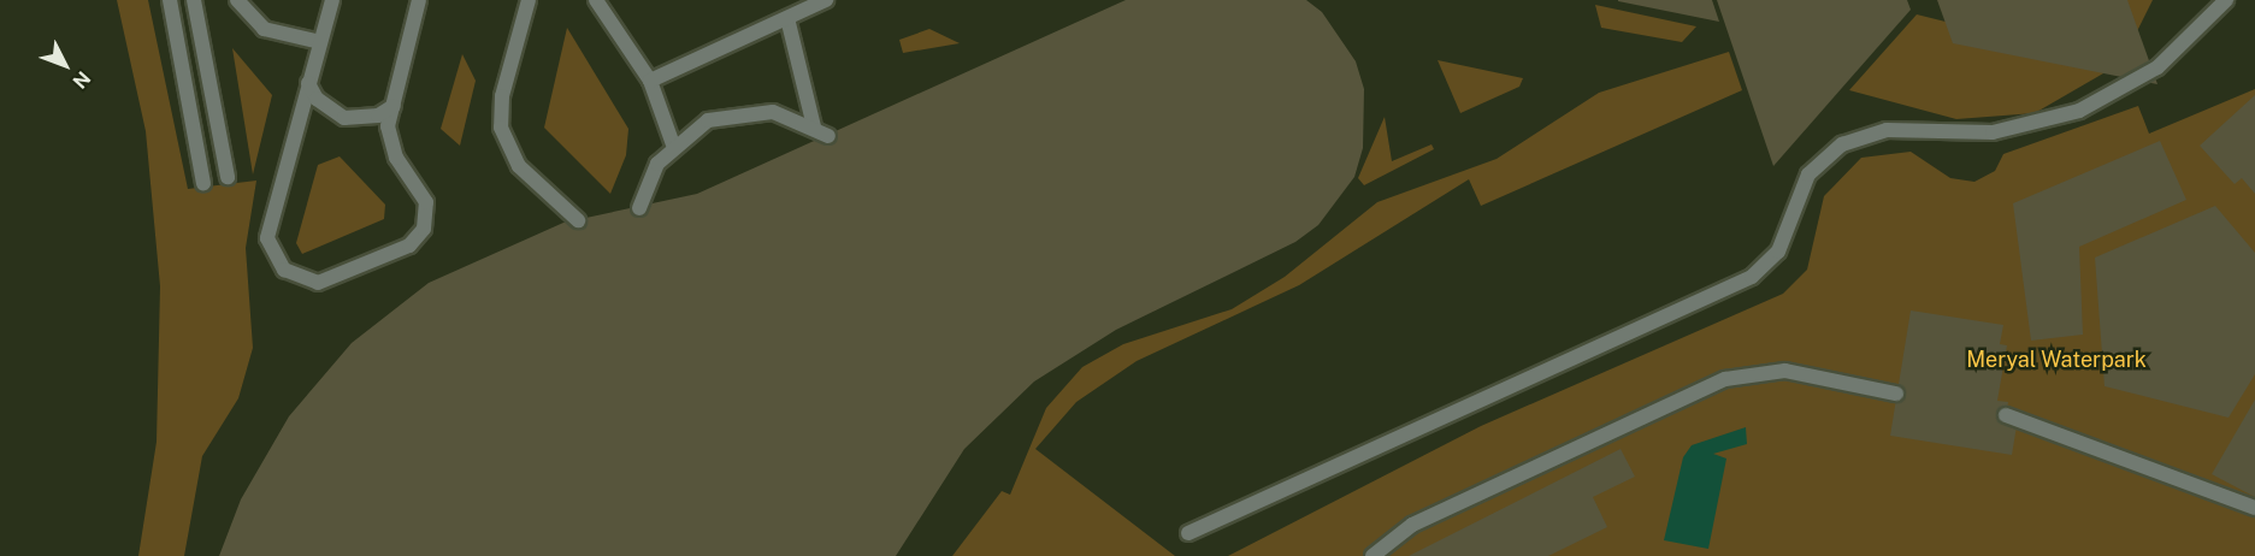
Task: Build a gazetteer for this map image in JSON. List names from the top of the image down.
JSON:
{
  "parks": ["Meryal Waterpark"],
  "north": "bottom right"
}
